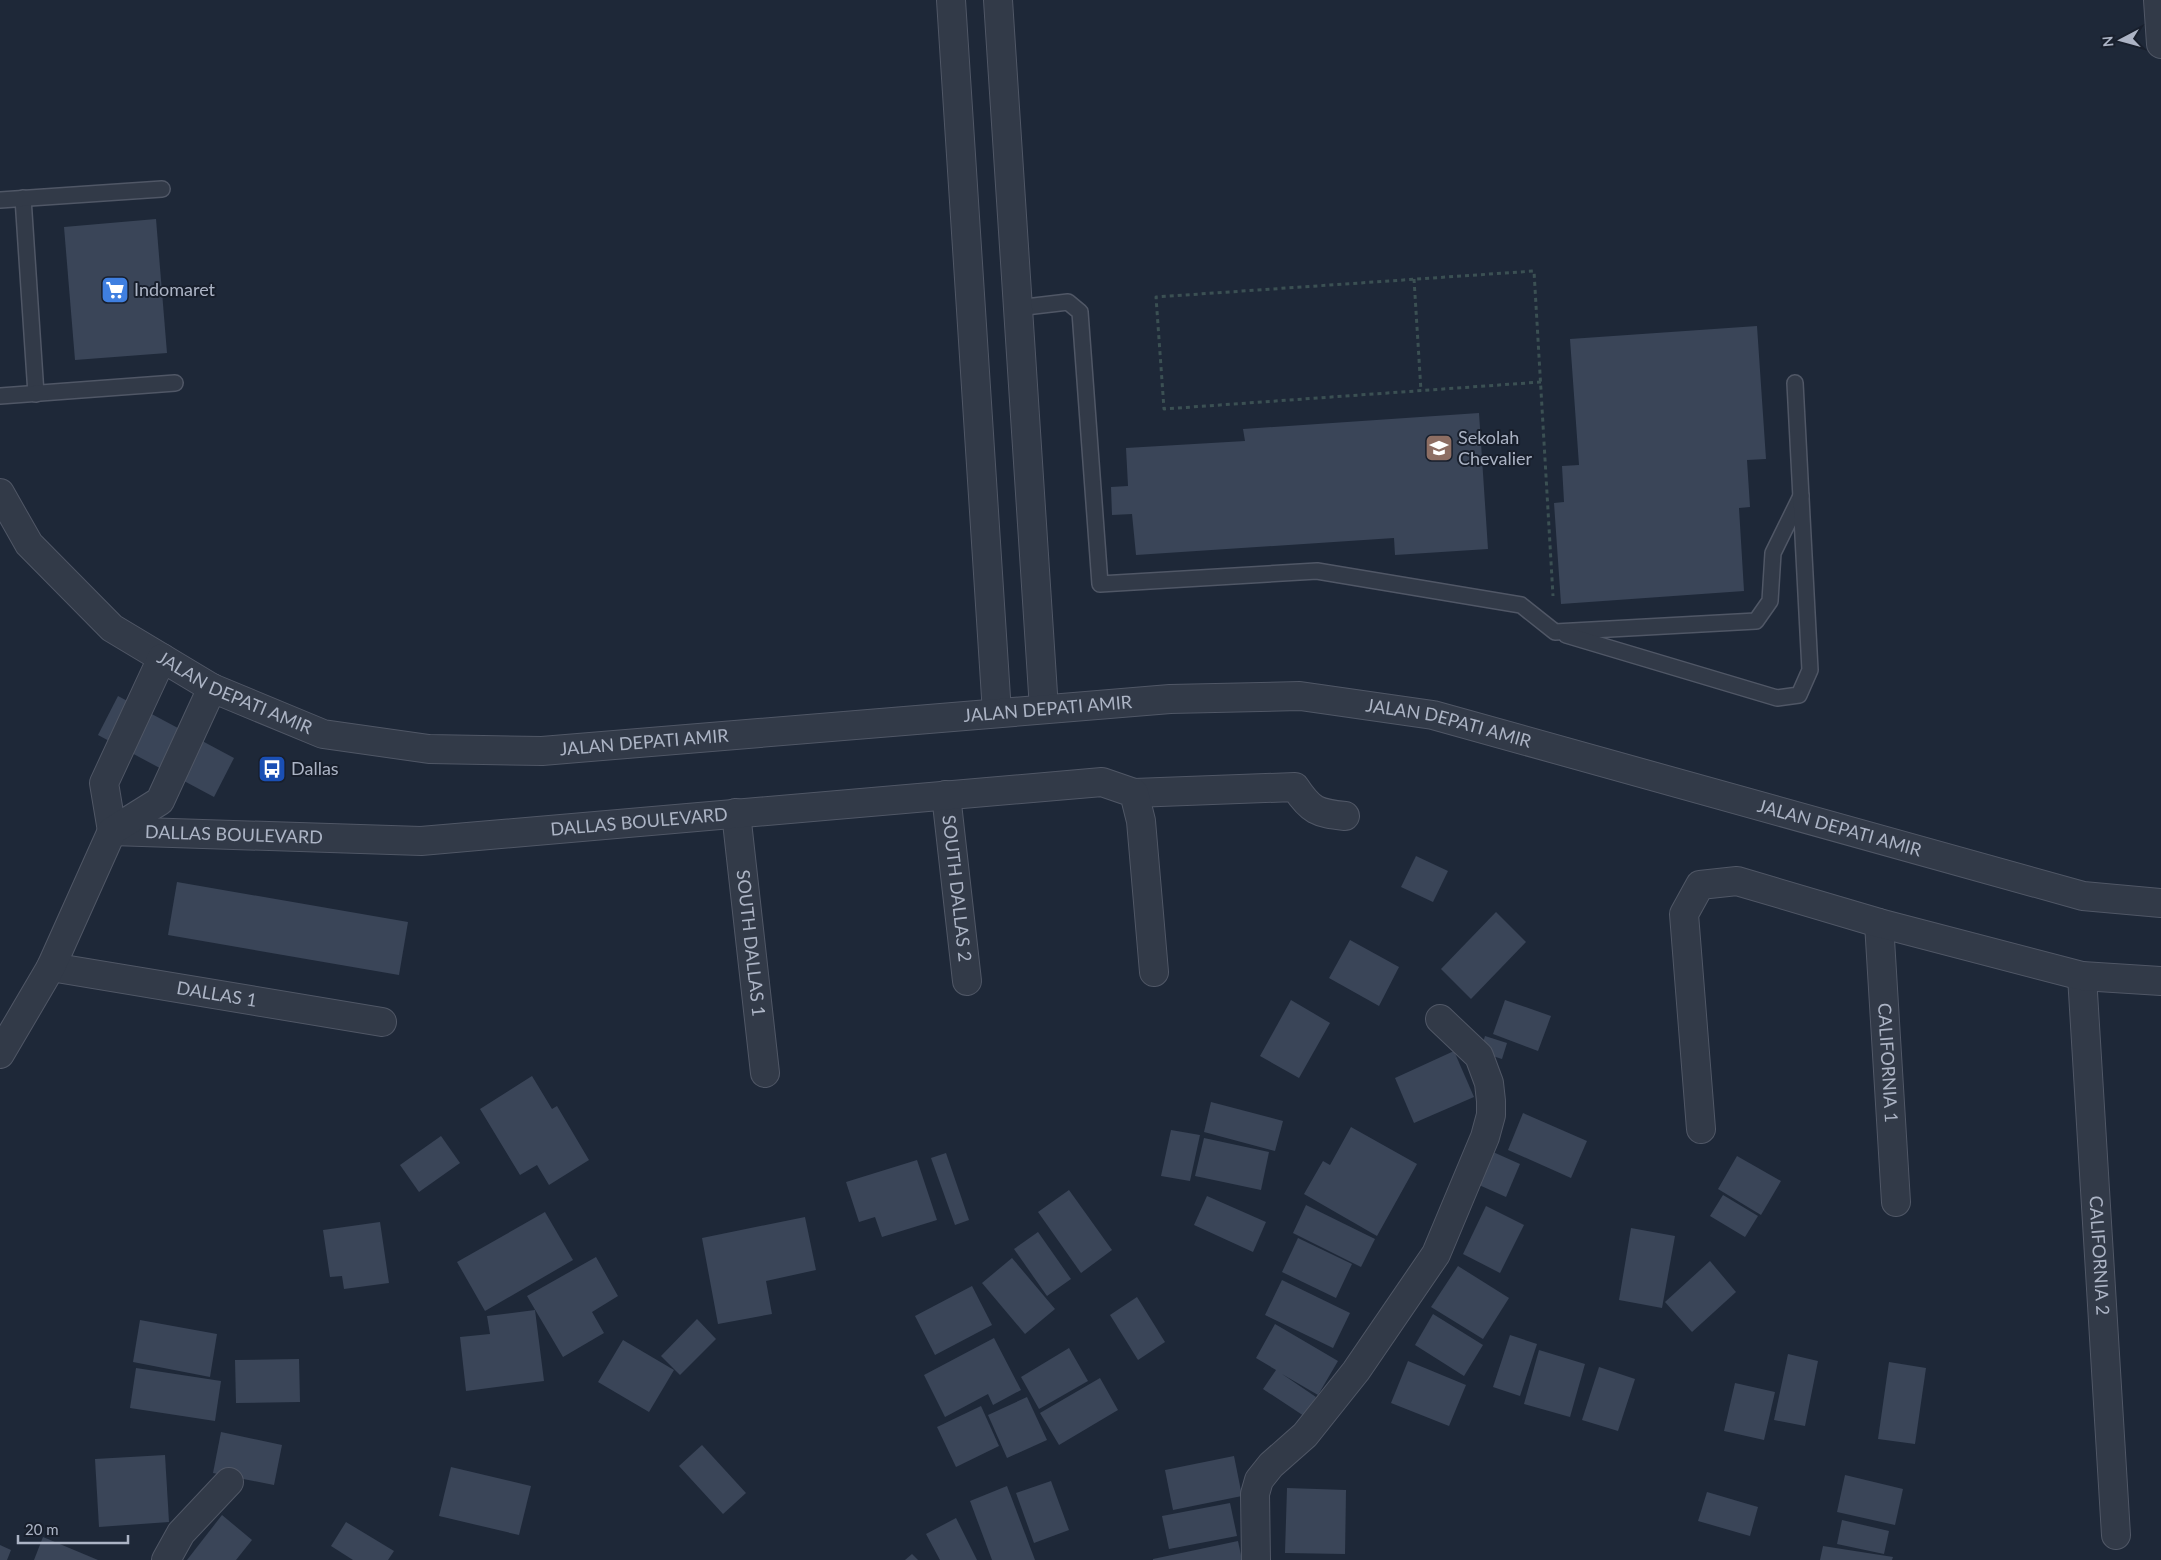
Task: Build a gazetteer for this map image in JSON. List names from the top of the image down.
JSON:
{
  "streets": {
    "street": [
      "JALAN DEPATI AMIR",
      "DALLAS BOULEVARD",
      "SOUTH DALLAS 2",
      "SOUTH DALLAS 1",
      "DALLAS 1",
      "CALIFORNIA 1",
      "CALIFORNIA 2"
    ]
  },
  "crossings": [
    ["DALLAS BOULEVARD", "SOUTH DALLAS 2"],
    ["DALLAS BOULEVARD", "SOUTH DALLAS 1"]
  ],
  "places": {
    "supermarket": ["Indomaret"],
    "school or university": ["Sekolah Chevalier"],
    "bus stop": ["Dallas"]
  },
  "scale_bar": "20 m",
  "north": "left"
}
